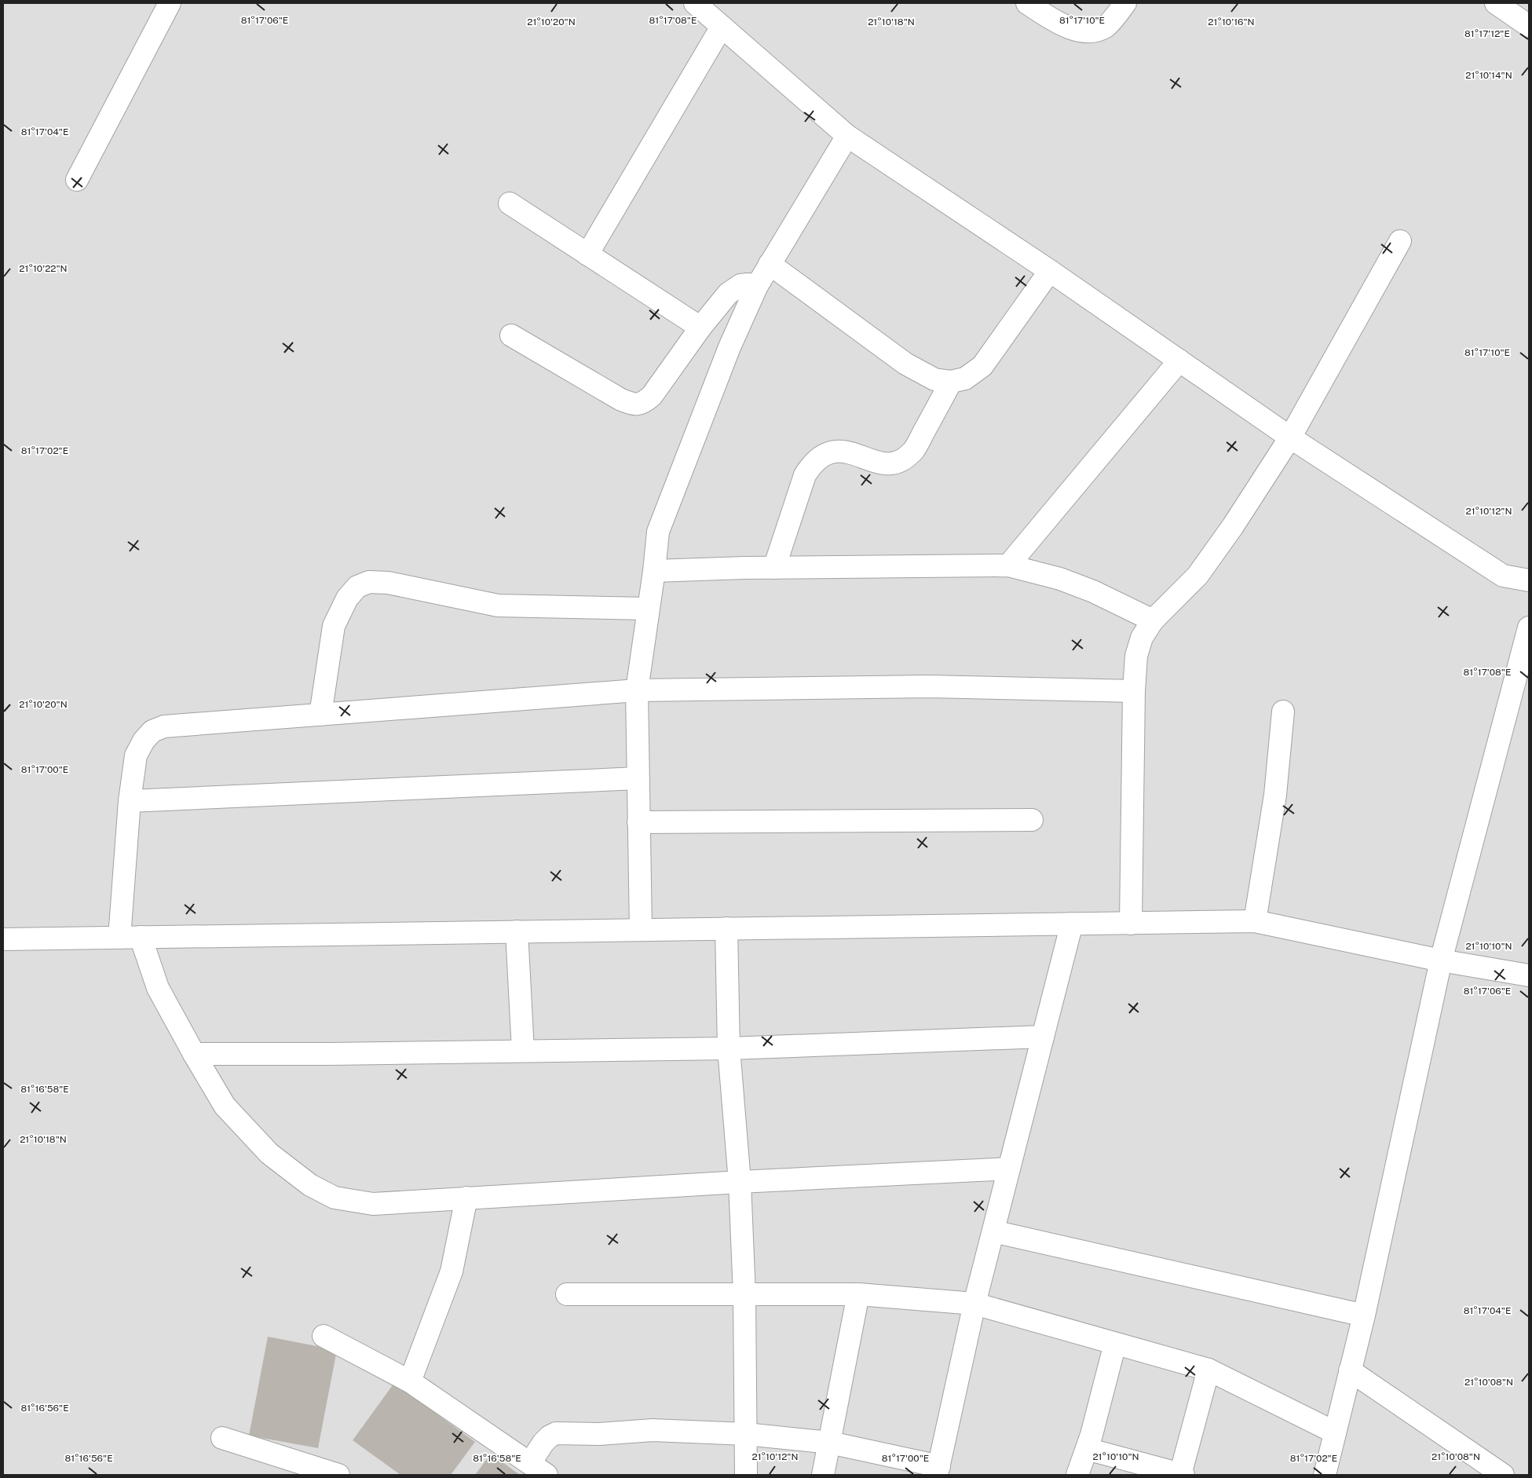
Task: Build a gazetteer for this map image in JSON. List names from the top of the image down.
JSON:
{
  "coordinates": [
    "81°17'06\"E",
    "81°17'08\"E",
    "81°17'10\"E",
    "21°10'20\"N",
    "21°10'18\"N",
    "21°10'16\"N",
    "81°17'12\"E",
    "21°10'14\"N",
    "81°17'04\"E",
    "21°10'22\"N",
    "81°17'02\"E",
    "21°10'12\"N",
    "81°17'00\"E",
    "21°10'10\"N",
    "81°16'58\"E",
    "21°10'08\"N",
    "81°16'56\"E"
  ]
}
